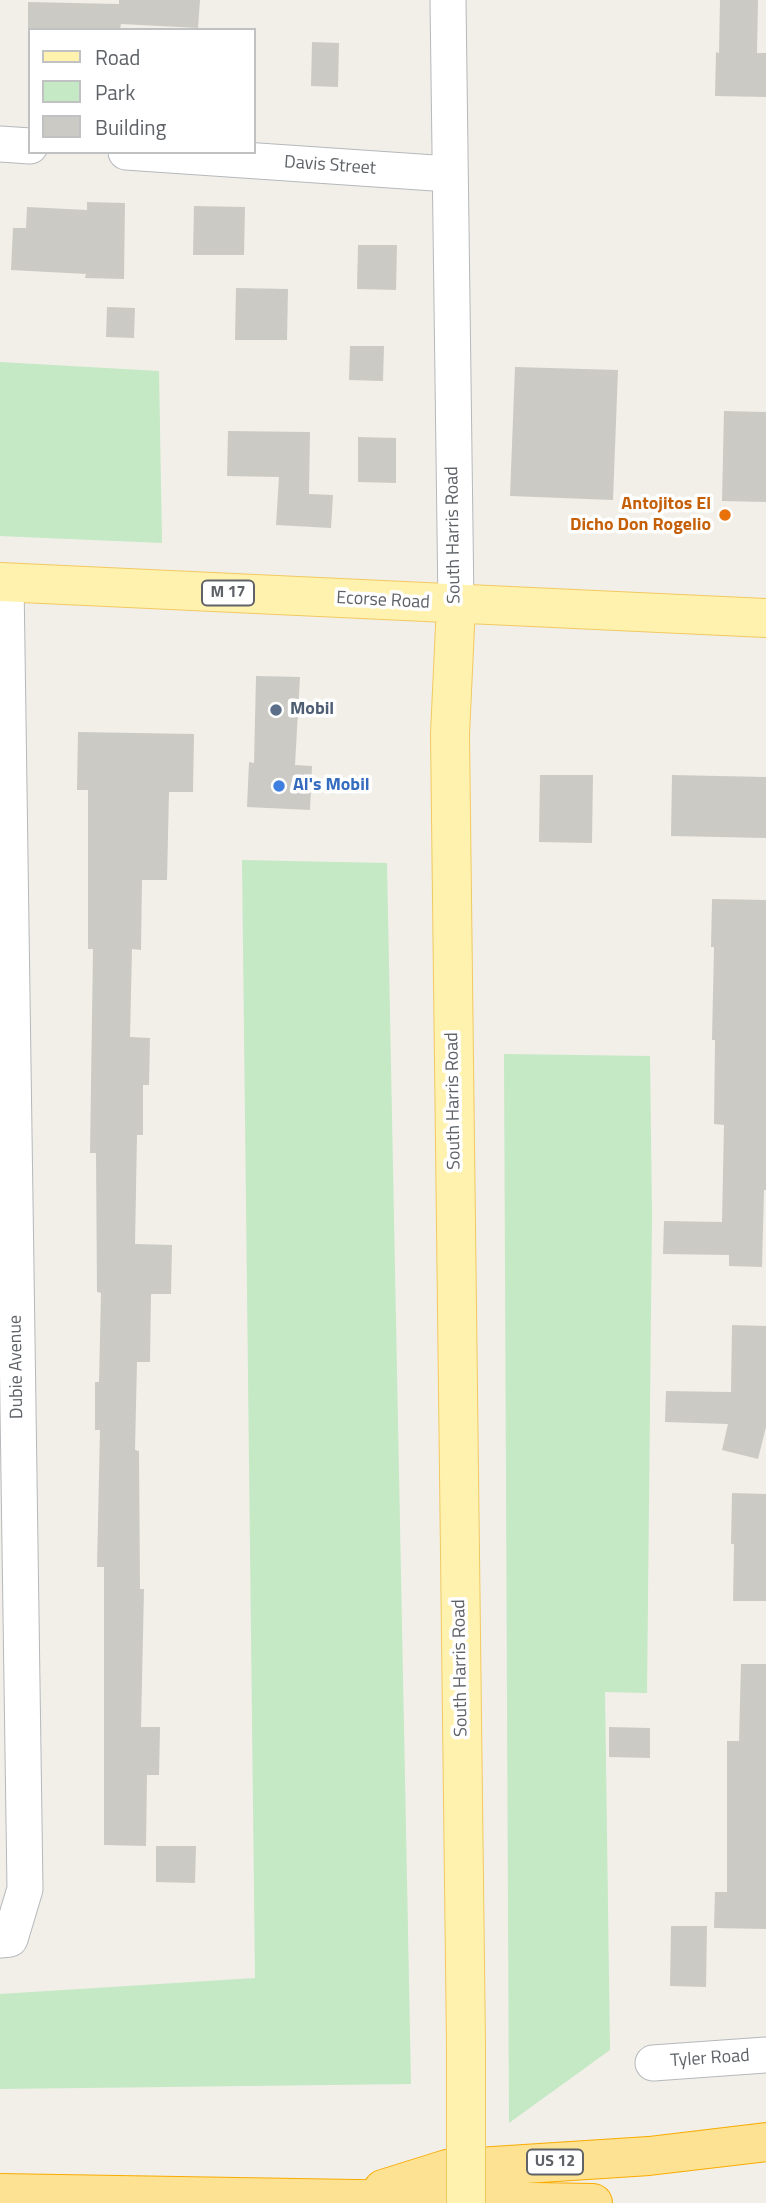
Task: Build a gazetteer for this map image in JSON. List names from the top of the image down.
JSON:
{
  "streets": {
    "highway": ["US 12"],
    "main road": ["South Harris Road", "M 17", "Ecorse Road"],
    "street": ["Davis Street", "Dubie Avenue", "Tyler Road"]
  },
  "crossings": [
    ["Davis Street", "South Harris Road"],
    ["South Harris Road", "Ecorse Road"],
    ["Ecorse Road", "Dubie Avenue"]
  ],
  "places": ["Antojitos El Dicho Don Rogelio", "Mobil", "Al's Mobil"],
  "legend": ["Road", "Park", "Building"]
}
